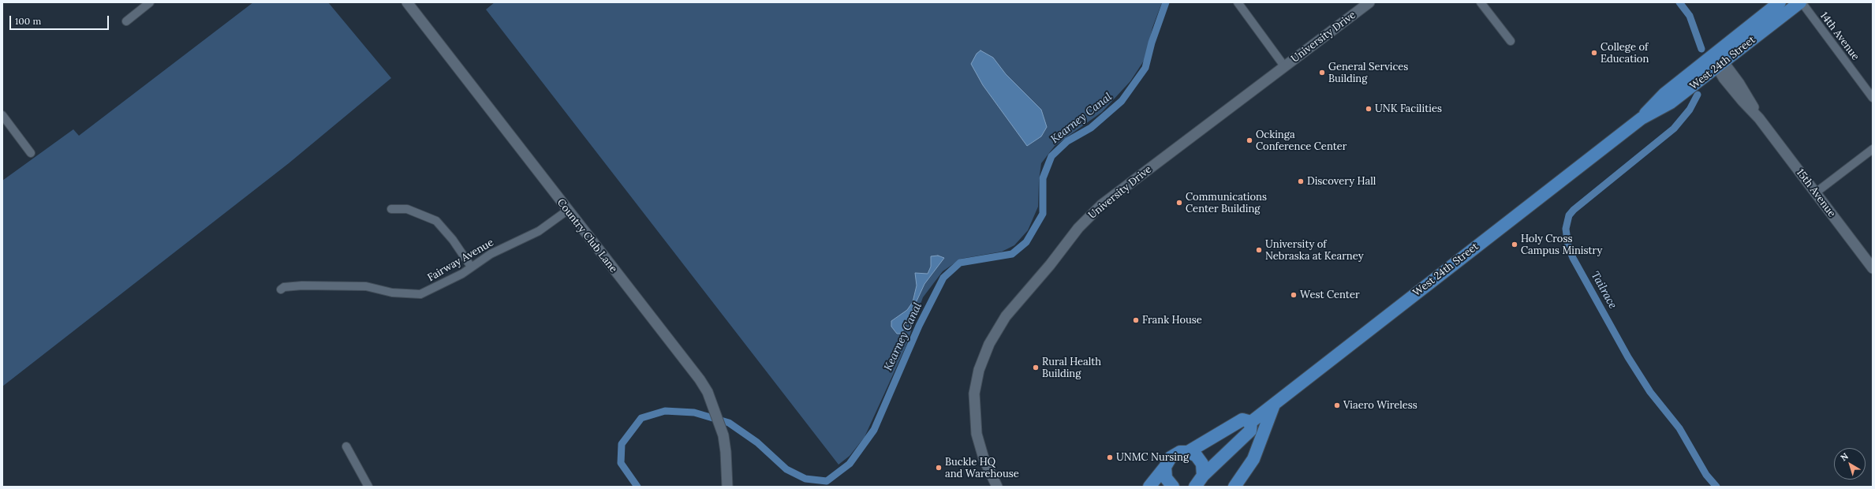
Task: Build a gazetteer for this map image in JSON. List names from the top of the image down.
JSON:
{
  "streets": {
    "main road": ["West 24th Street"],
    "street": [
      "14th Avenue",
      "University Drive",
      "15th Avenue",
      "Country Club Lane",
      "Fairway Avenue"
    ]
  },
  "crossings": [
    ["14th Avenue", "West 24th Street"],
    ["West 24th Street", "15th Avenue"],
    ["Country Club Lane", "Fairway Avenue"]
  ],
  "water": ["Kearney Canal", "Tailrace"],
  "places": [
    "College of Education",
    "General Services Building",
    "UNK Facilities",
    "Ockinga Conference Center",
    "Discovery Hall",
    "Communications Center Building",
    "Holy Cross Campus Ministry",
    "University of Nebraska at Kearney",
    "West Center",
    "Frank House",
    "Rural Health Building",
    "Viaero Wireless",
    "UNMC Nursing",
    "Buckle HQ and Warehouse"
  ],
  "scale_bar": "100 m",
  "north": "top left"
}
